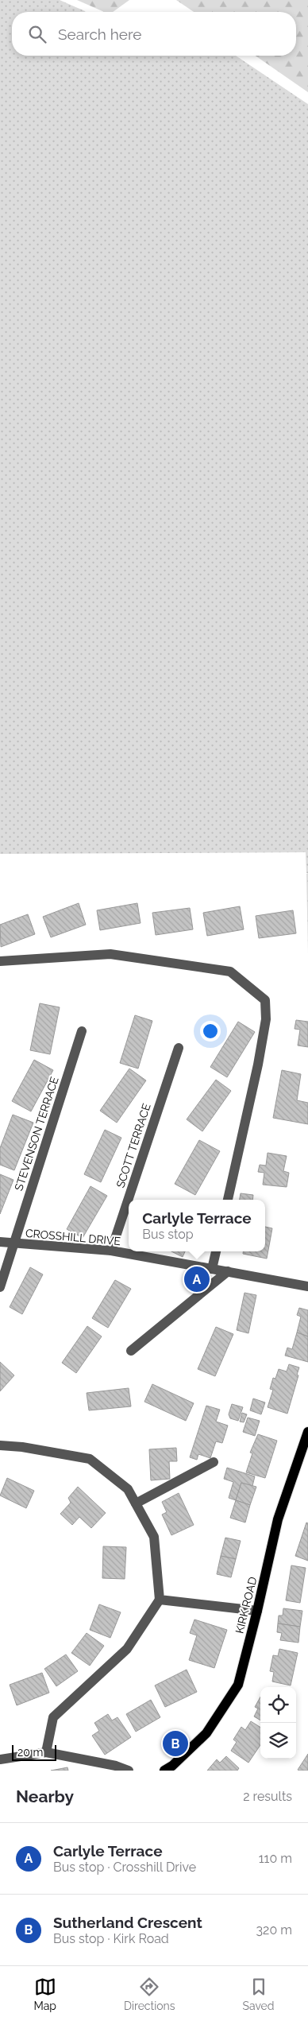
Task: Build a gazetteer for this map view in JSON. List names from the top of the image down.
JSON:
{
  "streets": {
    "main road": ["KIRK ROAD"],
    "street": ["STEVENSON TERRACE", "SCOTT TERRACE", "CROSSHILL DRIVE"]
  },
  "crossings": [
    ["STEVENSON TERRACE", "CROSSHILL DRIVE"],
    ["SCOTT TERRACE", "CROSSHILL DRIVE"]
  ],
  "scale_bar": "20 m",
  "page": {
    "search": "Search here",
    "popup": ["Carlyle Terrace", "Bus stop"],
    "pins": ["A", "B"],
    "scale": "20 m",
    "heading": ["Nearby", "2 results"],
    "list": [
      {
        "mark": "A",
        "name": "Carlyle Terrace",
        "note": "Bus stop · Crosshill Drive",
        "value": "110 m"
      },
      {
        "mark": "B",
        "name": "Sutherland Crescent",
        "note": "Bus stop · Kirk Road",
        "value": "320 m"
      }
    ],
    "nav": ["Map", "Directions", "Saved"]
  }
}
